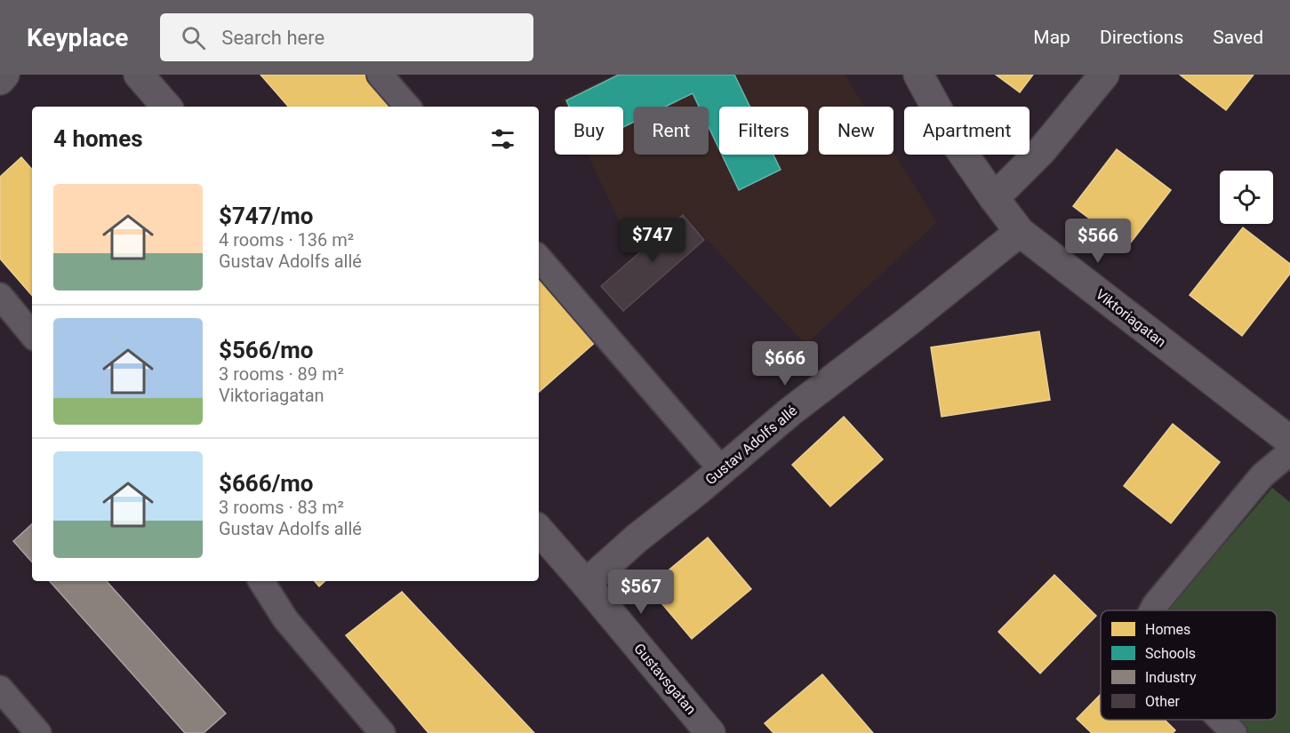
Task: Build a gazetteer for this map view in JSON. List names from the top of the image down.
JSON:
{
  "streets": {
    "street": ["Viktoriagatan", "Gustav Adolfs allé", "Gustavsgatan"]
  },
  "crossings": [
    ["Viktoriagatan", "Gustav Adolfs allé"],
    ["Gustav Adolfs allé", "Gustavsgatan"]
  ],
  "legend": [
    "Homes",
    "Schools",
    "Industry",
    "Other"
  ],
  "page": {
    "header": "Keyplace",
    "search": "Search here",
    "nav": ["Map", "Directions", "Saved"],
    "chip": [
      "Buy",
      "Rent",
      "Filters",
      "New",
      "Apartment"
    ],
    "heading": "4 homes",
    "list": [
      {
        "name": "$747/mo",
        "note": "4 rooms · 136 m² · Gustav Adolfs allé"
      },
      {
        "name": "$566/mo",
        "note": "3 rooms · 89 m² · Viktoriagatan"
      },
      {
        "name": "$666/mo",
        "note": "3 rooms · 83 m² · Gustav Adolfs allé"
      }
    ],
    "price": [
      "$747",
      "$566",
      "$666",
      "$567"
    ]
  }
}
